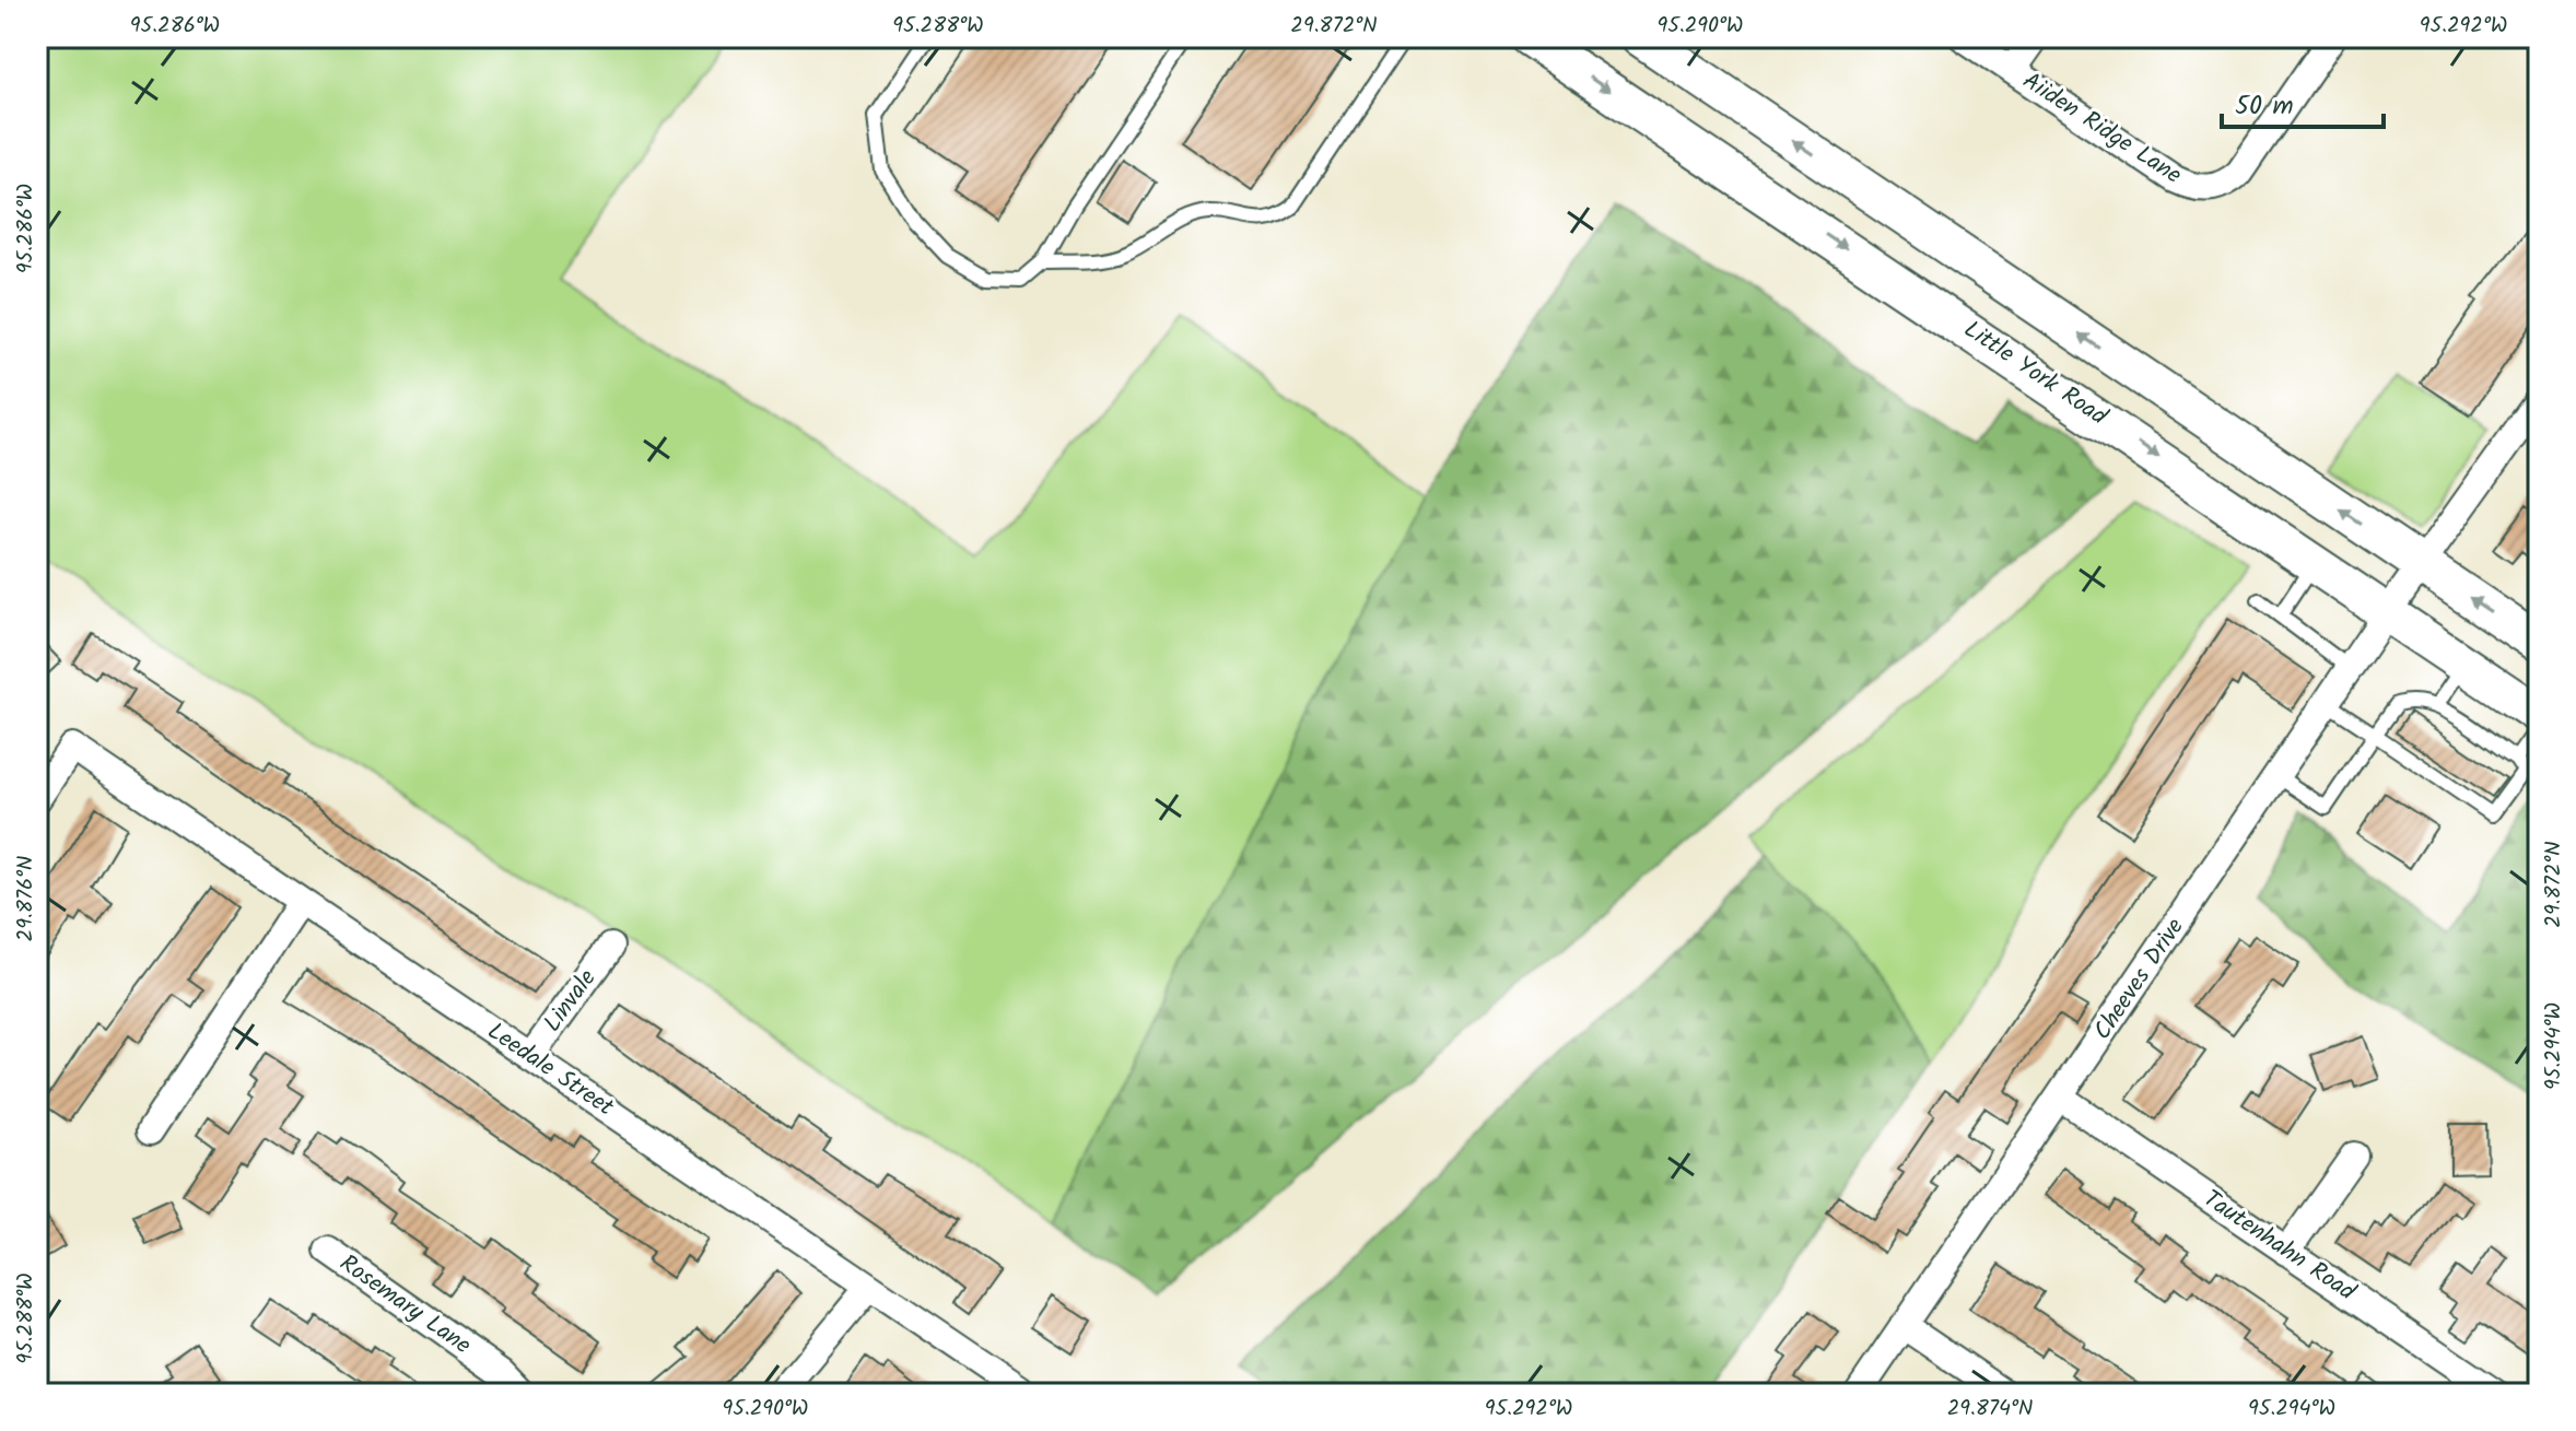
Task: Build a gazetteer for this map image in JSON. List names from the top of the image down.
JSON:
{
  "streets": {
    "main road": ["Little York Road"],
    "street": [
      "Aiiden Ridge Lane",
      "Cheeves Drive",
      "Linvale",
      "Leedale Street",
      "Tautenhahn Road",
      "Rosemary Lane"
    ]
  },
  "crossings": [
    ["Little York Road", "Cheeves Drive"],
    ["Cheeves Drive", "Tautenhahn Road"],
    ["Linvale", "Leedale Street"]
  ],
  "scale_bar": "50 m",
  "coordinates": [
    "95.286°W",
    "95.288°W",
    "29.872°N",
    "95.290°W",
    "95.292°W",
    "29.876°N",
    "95.294°W",
    "29.874°N"
  ]
}
